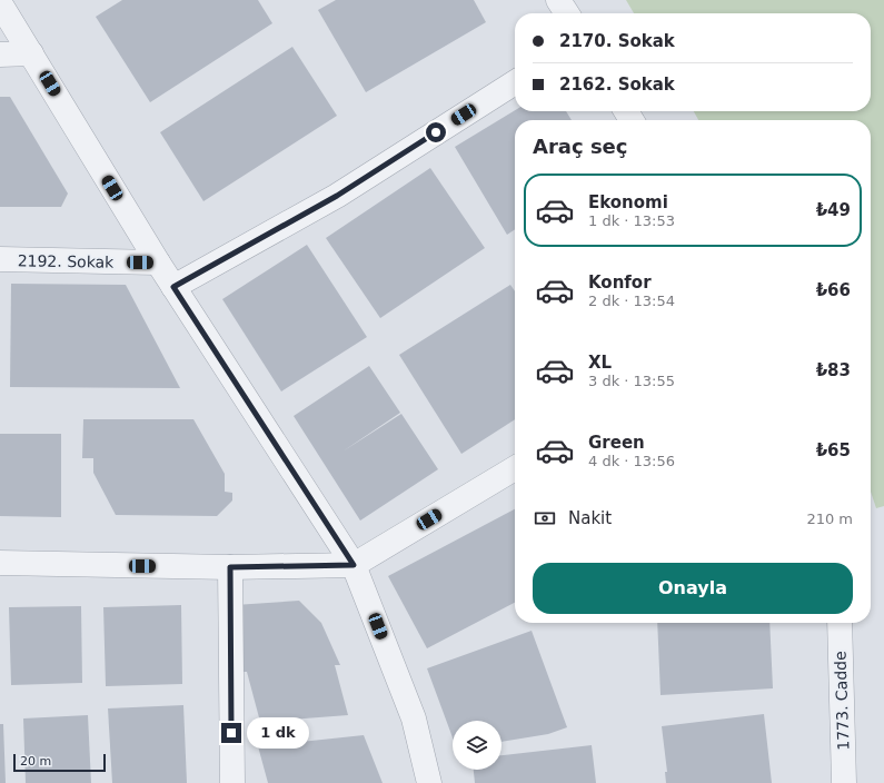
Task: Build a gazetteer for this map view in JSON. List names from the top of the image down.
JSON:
{
  "streets": {
    "street": ["2192. Sokak", "1773. Cadde"]
  },
  "scale_bar": "20 m",
  "page": {
    "banner": ["2170. Sokak", "2162. Sokak"],
    "heading": "Araç seç",
    "list": [
      {
        "name": "Ekonomi",
        "note": "1 dk · 13:53",
        "value": "₺49"
      },
      {
        "name": "Konfor",
        "note": "2 dk · 13:54",
        "value": "₺66"
      },
      {
        "name": "XL",
        "note": "3 dk · 13:55",
        "value": "₺83"
      },
      {
        "name": "Green",
        "note": "4 dk · 13:56",
        "value": "₺65"
      }
    ],
    "pay": ["Nakit", "210 m"],
    "buttons": "Onayla",
    "bubble": "1 dk",
    "scale": "20 m"
  }
}
